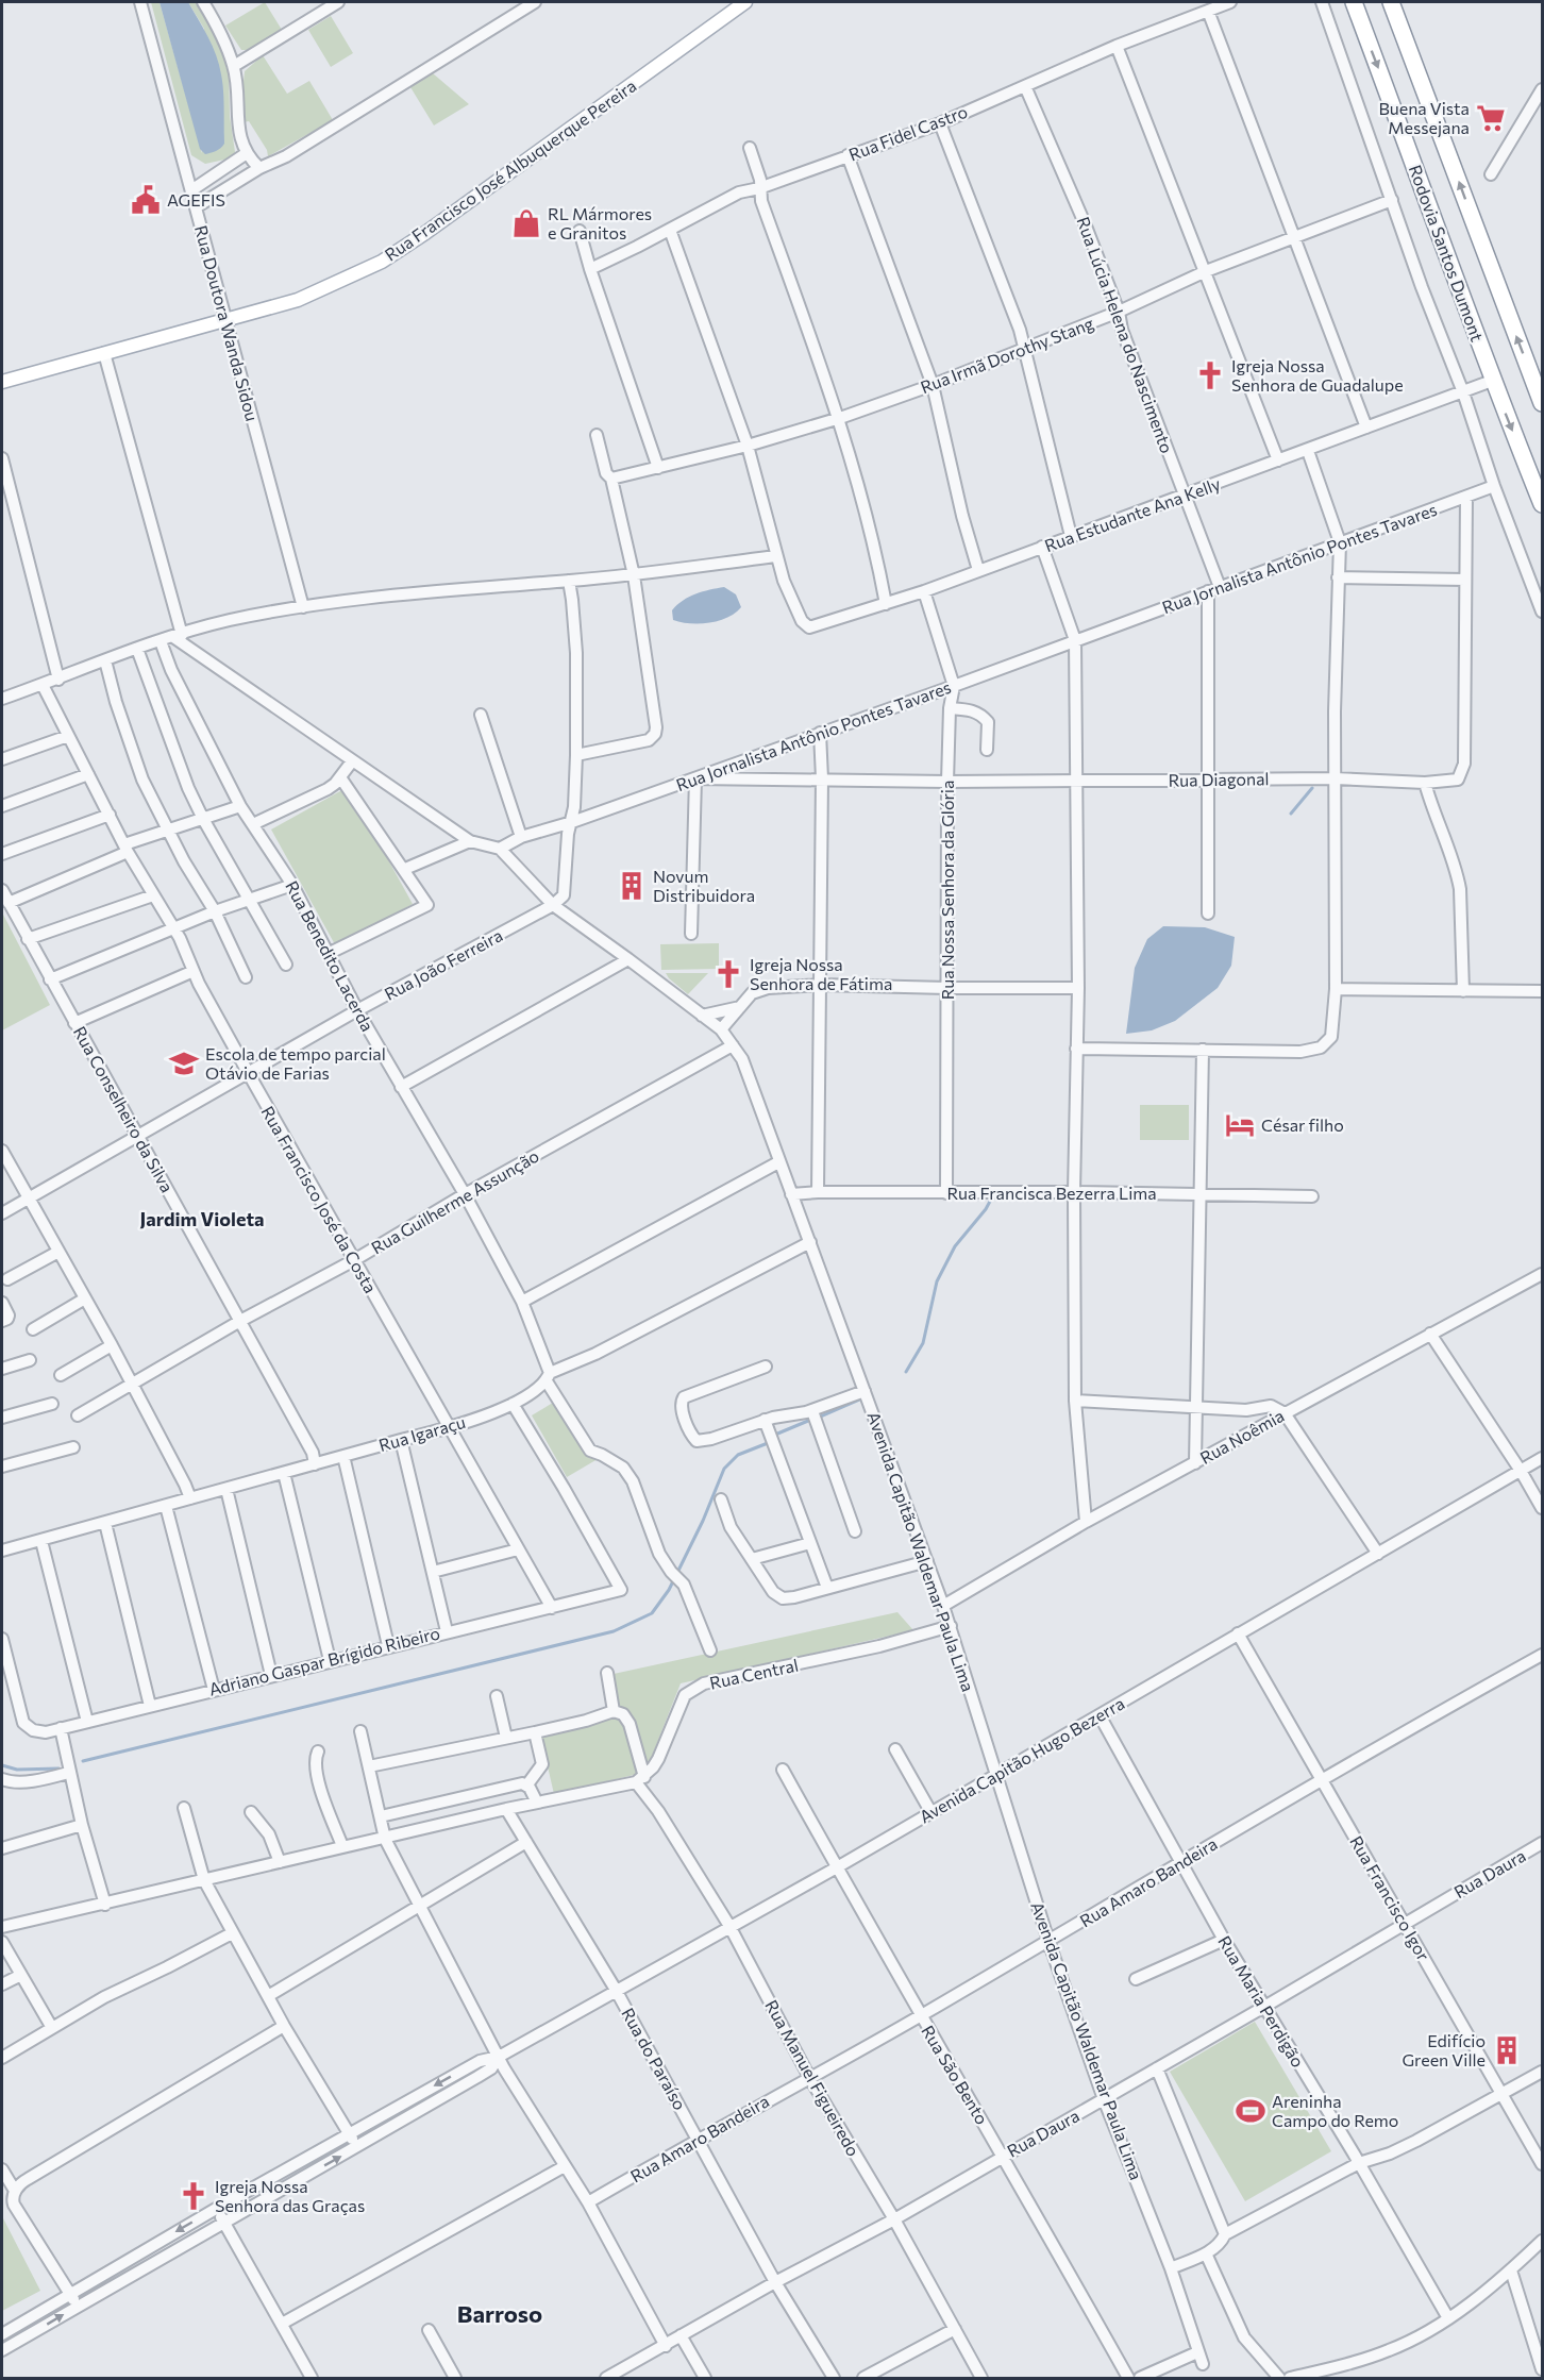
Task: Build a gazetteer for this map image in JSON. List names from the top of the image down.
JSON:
{
  "streets": {
    "highway": ["Rodovia Santos Dumont"],
    "main road": ["Rua Francisco José Albuquerque Pereira"],
    "street": [
      "Rua Fidel Castro",
      "Rua Doutora Wanda Sidou",
      "Rua Lúcia Helena do Nascimento",
      "Rua Irmã Dorothy Stang",
      "Rua Estudante Ana Kelly",
      "Rua Jornalista Antônio Pontes Tavares",
      "Rua Diagonal",
      "Rua Nossa Senhora da Glória",
      "Rua Benedito Lacerda",
      "Rua João Ferreira",
      "Rua Conselheiro da Silva",
      "Rua Francisca Bezerra Lima",
      "Rua Francisco José da Costa",
      "Rua Guilherme Assunção",
      "Rua Igaraçu",
      "Rua Noêmia",
      "Avenida Capitão Waldemar Paula Lima",
      "Adriano Gaspar Brígido Ribeiro",
      "Rua Central",
      "Avenida Capitão Hugo Bezerra",
      "Rua Daura",
      "Rua Amaro Bandeira",
      "Rua Francisco Igor",
      "Rua Maria Perdigão",
      "Rua do Paraíso",
      "Rua São Bento",
      "Rua Manuel Figueiredo"
    ]
  },
  "crossings": [
    ["Rua Fidel Castro", "Rua Lúcia Helena do Nascimento"],
    ["Rua Francisco José Albuquerque Pereira", "Rua Doutora Wanda Sidou"],
    ["Rodovia Santos Dumont", "Rua Estudante Ana Kelly"],
    ["Rua Lúcia Helena do Nascimento", "Rua Irmã Dorothy Stang"],
    ["Rua Lúcia Helena do Nascimento", "Rua Estudante Ana Kelly"],
    ["Rua Lúcia Helena do Nascimento", "Rua Jornalista Antônio Pontes Tavares"],
    ["Rua Estudante Ana Kelly", "Rua Nossa Senhora da Glória"],
    ["Rua Jornalista Antônio Pontes Tavares", "Rua Diagonal"],
    ["Rua Jornalista Antônio Pontes Tavares", "Rua Nossa Senhora da Glória"],
    ["Rua Jornalista Antônio Pontes Tavares", "Avenida Capitão Waldemar Paula Lima"],
    ["Rua Diagonal", "Rua Nossa Senhora da Glória"],
    ["Rua Nossa Senhora da Glória", "Rua Francisca Bezerra Lima"],
    ["Rua Benedito Lacerda", "Rua João Ferreira"],
    ["Rua Benedito Lacerda", "Rua Guilherme Assunção"],
    ["Rua Benedito Lacerda", "Rua Igaraçu"],
    ["Rua João Ferreira", "Rua Conselheiro da Silva"],
    ["Rua João Ferreira", "Rua Francisco José da Costa"],
    ["Rua João Ferreira", "Avenida Capitão Waldemar Paula Lima"],
    ["Rua Conselheiro da Silva", "Rua Guilherme Assunção"],
    ["Rua Conselheiro da Silva", "Rua Igaraçu"],
    ["Rua Francisca Bezerra Lima", "Avenida Capitão Waldemar Paula Lima"],
    ["Rua Francisco José da Costa", "Rua Guilherme Assunção"],
    ["Rua Francisco José da Costa", "Rua Igaraçu"],
    ["Rua Francisco José da Costa", "Adriano Gaspar Brígido Ribeiro"],
    ["Rua Guilherme Assunção", "Avenida Capitão Waldemar Paula Lima"],
    ["Rua Igaraçu", "Avenida Capitão Waldemar Paula Lima"],
    ["Rua Igaraçu", "Adriano Gaspar Brígido Ribeiro"],
    ["Rua Noêmia", "Avenida Capitão Waldemar Paula Lima"],
    ["Avenida Capitão Waldemar Paula Lima", "Rua Central"],
    ["Avenida Capitão Waldemar Paula Lima", "Avenida Capitão Hugo Bezerra"],
    ["Avenida Capitão Waldemar Paula Lima", "Rua Daura"],
    ["Avenida Capitão Waldemar Paula Lima", "Rua Amaro Bandeira"],
    ["Rua Central", "Rua Manuel Figueiredo"],
    ["Avenida Capitão Hugo Bezerra", "Rua Francisco Igor"],
    ["Avenida Capitão Hugo Bezerra", "Rua Maria Perdigão"],
    ["Avenida Capitão Hugo Bezerra", "Rua do Paraíso"],
    ["Avenida Capitão Hugo Bezerra", "Rua São Bento"],
    ["Avenida Capitão Hugo Bezerra", "Rua Manuel Figueiredo"],
    ["Rua Daura", "Rua Francisco Igor"],
    ["Rua Daura", "Rua Maria Perdigão"],
    ["Rua Daura", "Rua do Paraíso"],
    ["Rua Daura", "Rua São Bento"],
    ["Rua Daura", "Rua Manuel Figueiredo"],
    ["Rua Amaro Bandeira", "Rua Francisco Igor"],
    ["Rua Amaro Bandeira", "Rua Maria Perdigão"],
    ["Rua Amaro Bandeira", "Rua do Paraíso"],
    ["Rua Amaro Bandeira", "Rua São Bento"],
    ["Rua Amaro Bandeira", "Rua Manuel Figueiredo"]
  ],
  "districts": ["Jardim Violeta", "Barroso"],
  "places": {
    "supermarket": ["Buena Vista Messejana"],
    "public building": ["AGEFIS"],
    "shop": ["RL Mármores e Granitos"],
    "church": ["Igreja Nossa Senhora de Guadalupe", "Igreja Nossa Senhora de Fátima", "Igreja Nossa Senhora das Graças"],
    "building": ["Novum Distribuidora", "Edifício Green Ville"],
    "school or university": ["Escola de tempo parcial Otávio de Farias"],
    "hotel": ["César filho"],
    "sports": ["Areninha Campo do Remo"]
  }
}
